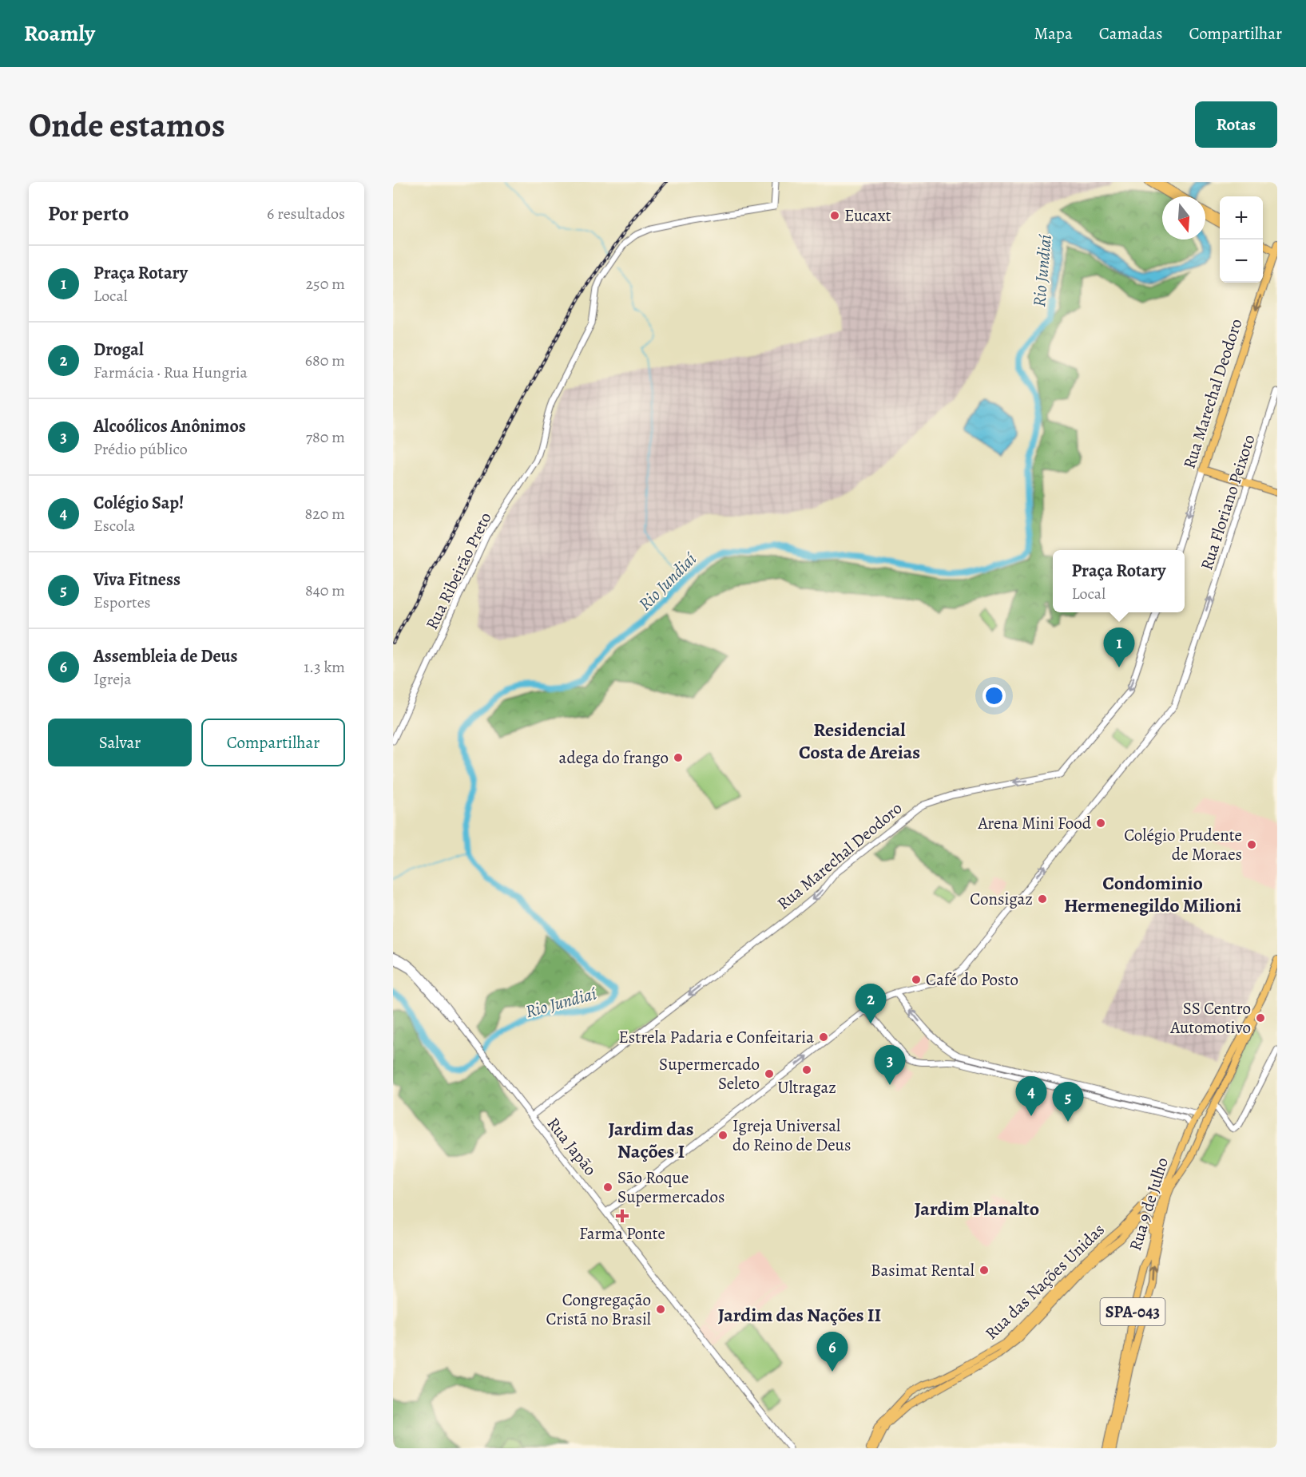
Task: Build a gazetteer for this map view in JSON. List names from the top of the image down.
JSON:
{
  "streets": {
    "main road": [
      "Rua Marechal Deodoro",
      "Rua 9 de Julho",
      "Rua das Nações Unidas",
      "SPA-043"
    ],
    "street": ["Rua Floriano Peixoto", "Rua Ribeirão Preto", "Rua Japão"]
  },
  "crossings": [
    ["Rua Marechal Deodoro", "Rua Japão"],
    ["Rua Floriano Peixoto", "Rua Japão"],
    ["Rua 9 de Julho", "Rua das Nações Unidas"]
  ],
  "one_way": ["Rua Marechal Deodoro", "Rua Floriano Peixoto"],
  "districts": [
    "Residencial Costa de Areias",
    "Condominio Hermenegildo Milioni",
    "Jardim das Nações I",
    "Jardim Planalto",
    "Jardim das Nações II"
  ],
  "water": ["Rio Jundiaí"],
  "places": {
    "other": [
      "Eucaxt",
      "adega do frango",
      "Arena Mini Food",
      "Colégio Prudente de Moraes",
      "Consigaz",
      "Café do Posto",
      "SS Centro Automotivo",
      "Estrela Padaria e Confeitaria",
      "Ultragaz",
      "Supermercado Seleto",
      "Igreja Universal do Reino de Deus",
      "São Roque Supermercados",
      "Basimat Rental",
      "Congregação Cristã no Brasil"
    ],
    "health": ["Farma Ponte"]
  },
  "north": "bottom",
  "page": {
    "header": "Roamly",
    "nav": ["Mapa", "Camadas", "Compartilhar"],
    "buttons": [
      "Rotas",
      ["Salvar", "Compartilhar"]
    ],
    "title": "Onde estamos",
    "heading": ["Por perto", "6 resultados"],
    "map_buttons": ["+", "−"],
    "list": [
      {
        "mark": "1",
        "name": "Praça Rotary",
        "note": "Local",
        "value": "250 m"
      },
      {
        "mark": "2",
        "name": "Drogal",
        "note": "Farmácia · Rua Hungria",
        "value": "680 m"
      },
      {
        "mark": "3",
        "name": "Alcoólicos Anônimos",
        "note": "Prédio público",
        "value": "780 m"
      },
      {
        "mark": "4",
        "name": "Colégio Sap!",
        "note": "Escola",
        "value": "820 m"
      },
      {
        "mark": "5",
        "name": "Viva Fitness",
        "note": "Esportes",
        "value": "840 m"
      },
      {
        "mark": "6",
        "name": "Assembleia de Deus",
        "note": "Igreja",
        "value": "1.3 km"
      }
    ],
    "popup": ["Praça Rotary", "Local"],
    "pins": [
      "1",
      "2",
      "3",
      "4",
      "5",
      "6"
    ]
  }
}
